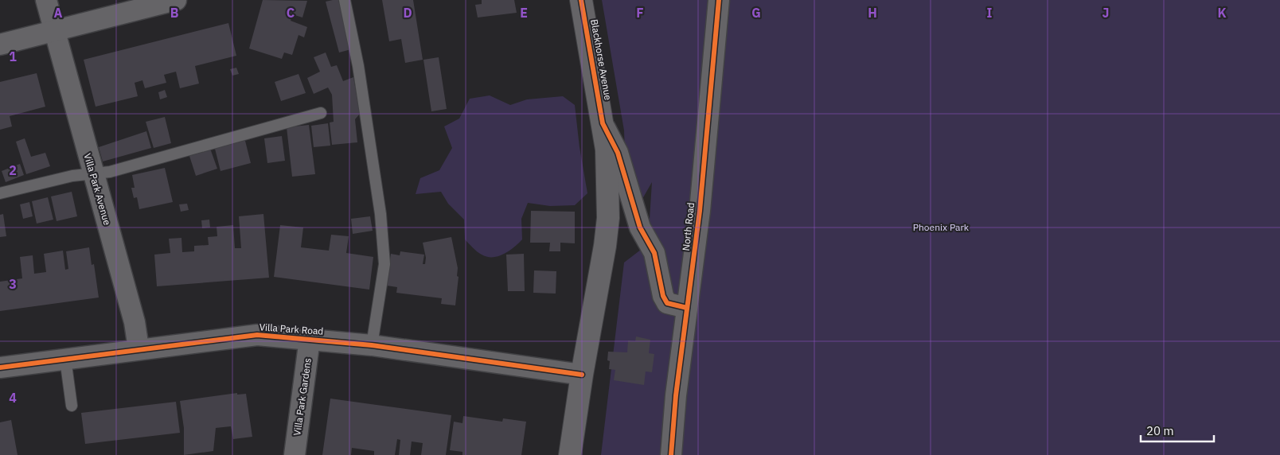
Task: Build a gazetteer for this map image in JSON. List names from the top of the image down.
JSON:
{
  "streets": {
    "main road": ["Blackhorse Avenue"],
    "street": [
      "Villa Park Avenue",
      "North Road",
      "Villa Park Road",
      "Villa Park Gardens"
    ]
  },
  "crossings": [
    ["Blackhorse Avenue", "Villa Park Road"],
    ["Villa Park Avenue", "Villa Park Road"],
    ["Villa Park Road", "Villa Park Gardens"]
  ],
  "parks": ["Phoenix Park"],
  "scale_bar": "20 m",
  "grid": {
    "columns": [
      "A",
      "B",
      "C",
      "D",
      "E",
      "F",
      "G",
      "H",
      "I",
      "J",
      "K"
    ],
    "rows": [
      "1",
      "2",
      "3",
      "4"
    ]
  }
}
